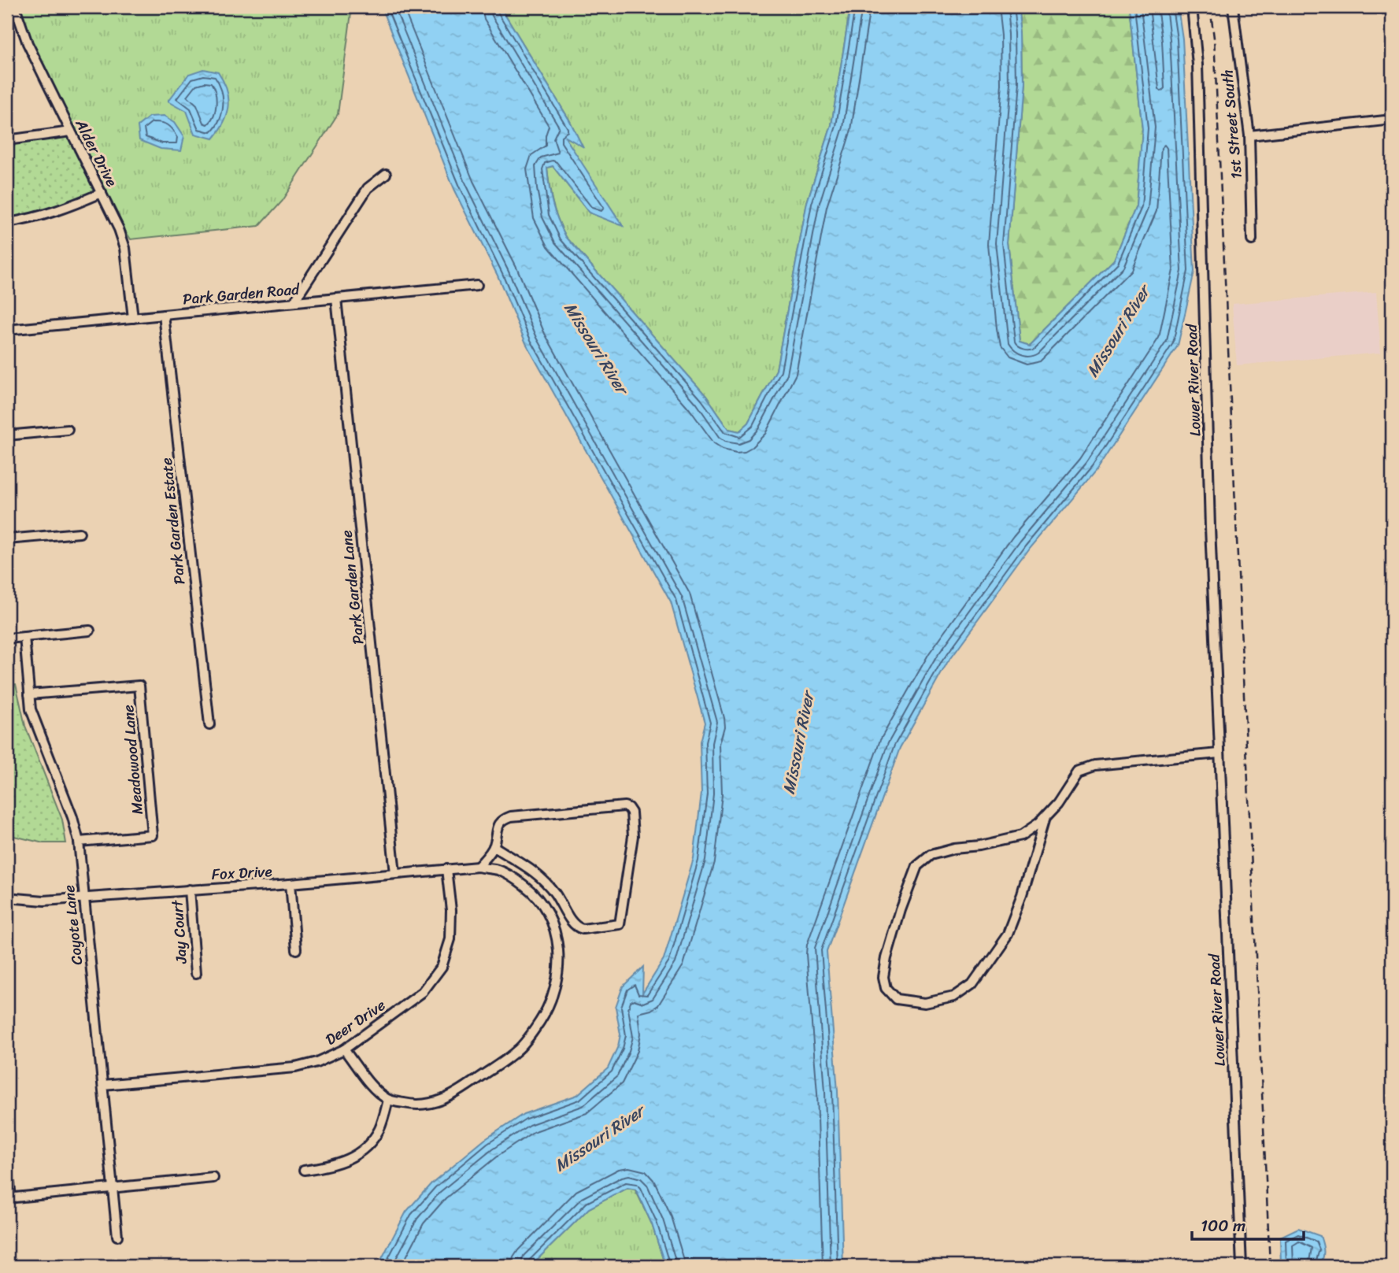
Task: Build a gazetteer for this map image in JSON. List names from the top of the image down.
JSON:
{
  "streets": {
    "street": [
      "1st Street South",
      "Alder Drive",
      "Park Garden Road",
      "Lower River Road",
      "Park Garden Estate",
      "Park Garden Lane",
      "Meadowood Lane",
      "Fox Drive",
      "Coyote Lane",
      "Jay Court",
      "Deer Drive"
    ]
  },
  "crossings": [
    ["Alder Drive", "Park Garden Road"],
    ["Park Garden Road", "Park Garden Estate"],
    ["Park Garden Road", "Park Garden Lane"],
    ["Park Garden Lane", "Fox Drive"],
    ["Meadowood Lane", "Coyote Lane"],
    ["Fox Drive", "Coyote Lane"],
    ["Fox Drive", "Jay Court"],
    ["Fox Drive", "Deer Drive"],
    ["Coyote Lane", "Deer Drive"]
  ],
  "water": ["Missouri River"],
  "scale_bar": "100 m"
}
